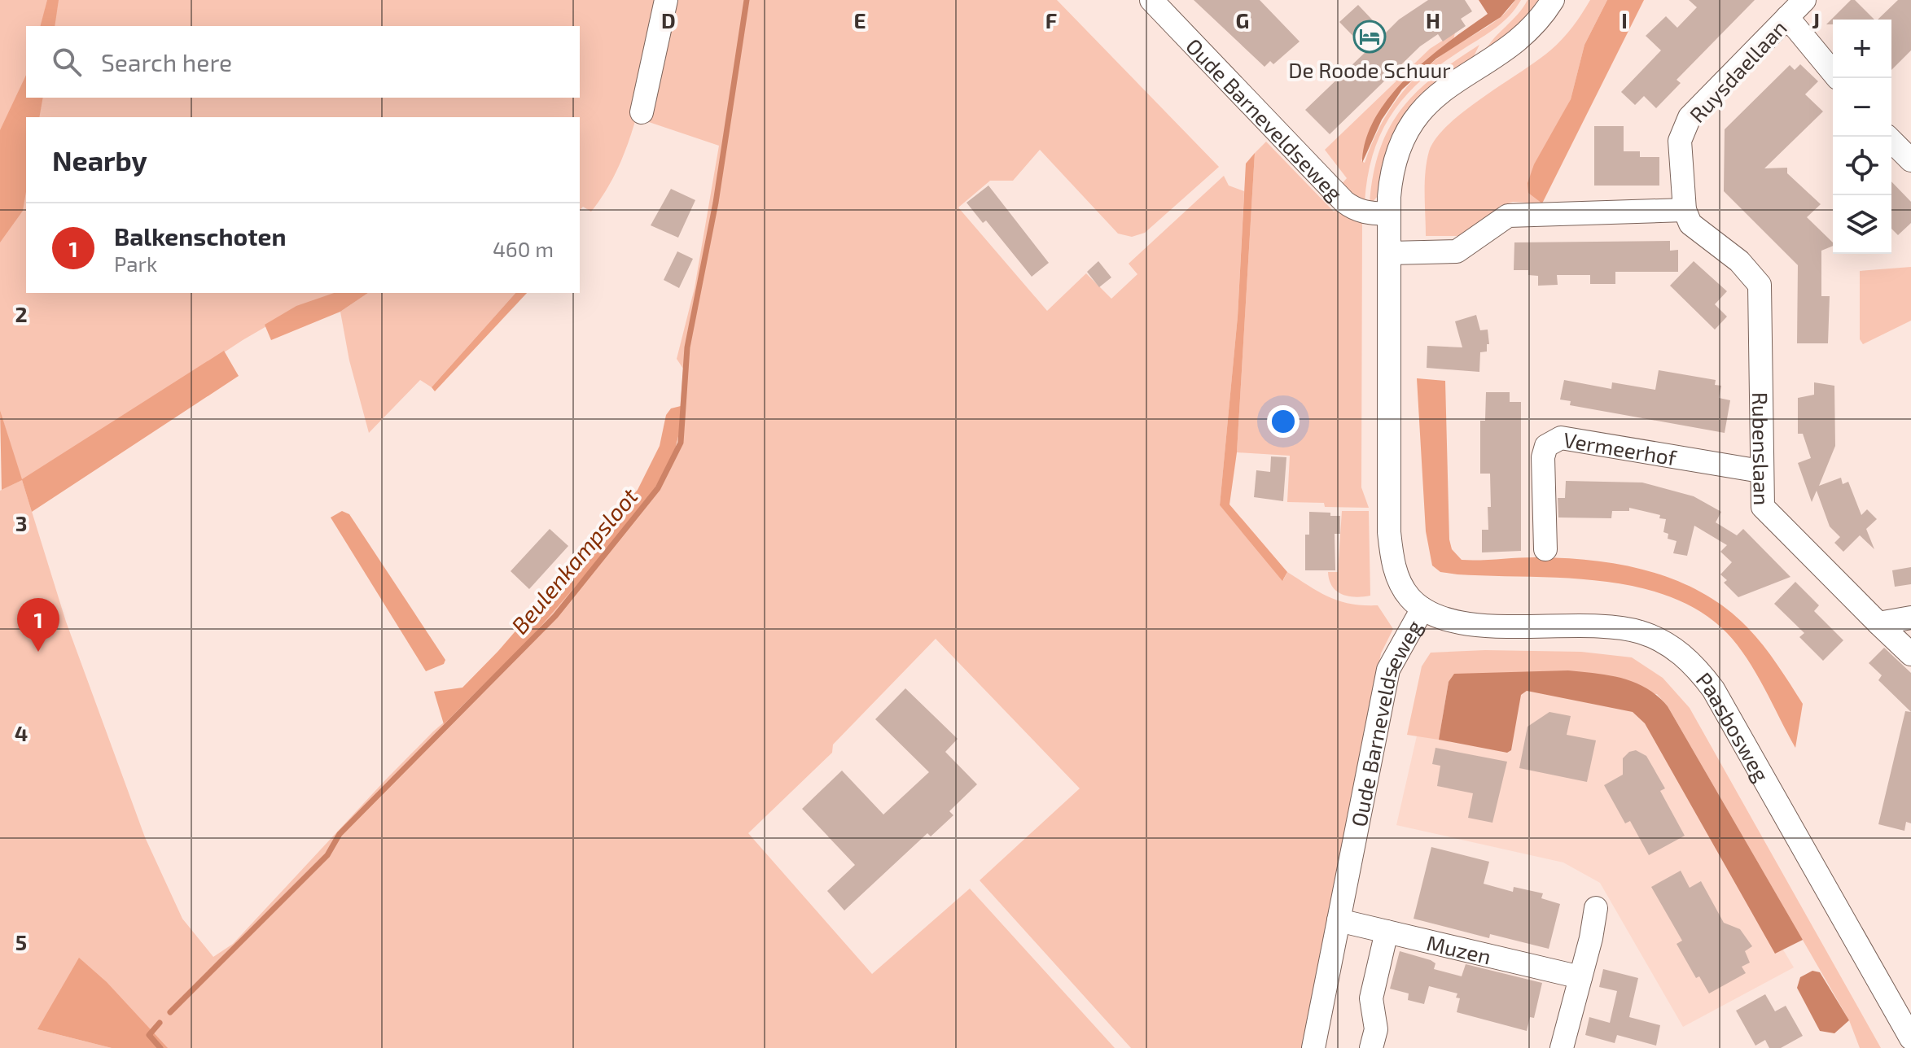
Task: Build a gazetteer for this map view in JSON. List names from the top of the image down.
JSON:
{
  "streets": {
    "street": [
      "Ruysdaellaan",
      "Oude Barneveldseweg",
      "Rubenslaan",
      "Vermeerhof",
      "Paasbosweg",
      "Muzen"
    ]
  },
  "crossings": [
    ["Ruysdaellaan", "Rubenslaan"],
    ["Oude Barneveldseweg", "Paasbosweg"],
    ["Oude Barneveldseweg", "Muzen"],
    ["Rubenslaan", "Vermeerhof"]
  ],
  "water": ["Beulenkampsloot"],
  "places": {
    "hotel": ["De Roode Schuur"]
  },
  "page": {
    "map_buttons": ["+", "−"],
    "search": "Search here",
    "heading": "Nearby",
    "list": [
      {
        "mark": "1",
        "name": "Balkenschoten",
        "note": "Park",
        "value": "460 m"
      }
    ],
    "pins": "1"
  },
  "grid": {
    "columns": [
      "D",
      "E",
      "F",
      "G",
      "H",
      "I",
      "J"
    ],
    "rows": [
      "2",
      "3",
      "4",
      "5"
    ]
  }
}
